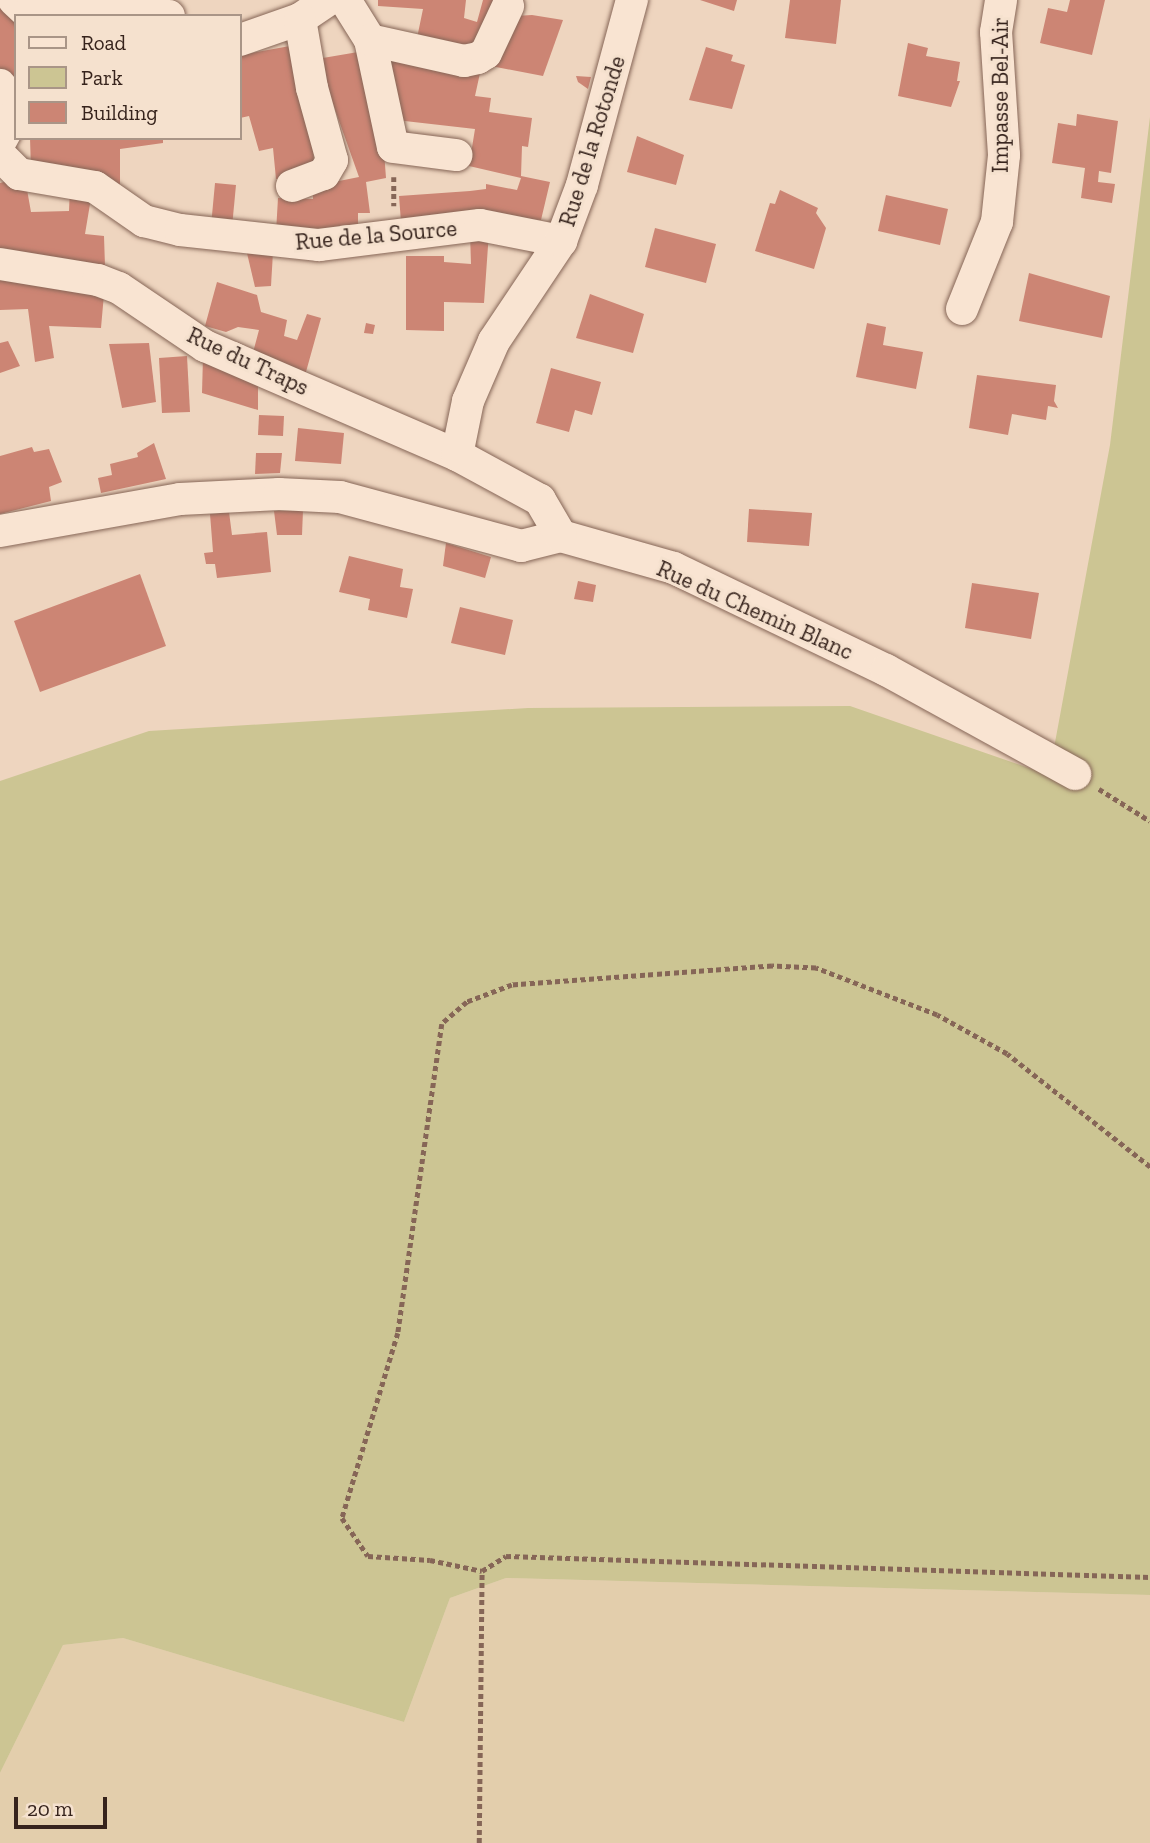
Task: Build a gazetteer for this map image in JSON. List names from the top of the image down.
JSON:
{
  "streets": {
    "street": [
      "Impasse Bel-Air",
      "Rue de la Rotonde",
      "Rue de la Source",
      "Rue du Traps",
      "Rue du Chemin Blanc"
    ]
  },
  "crossings": [
    ["Rue de la Rotonde", "Rue de la Source"],
    ["Rue de la Rotonde", "Rue du Traps"]
  ],
  "legend": ["Road", "Park", "Building"],
  "scale_bar": "20 m"
}
